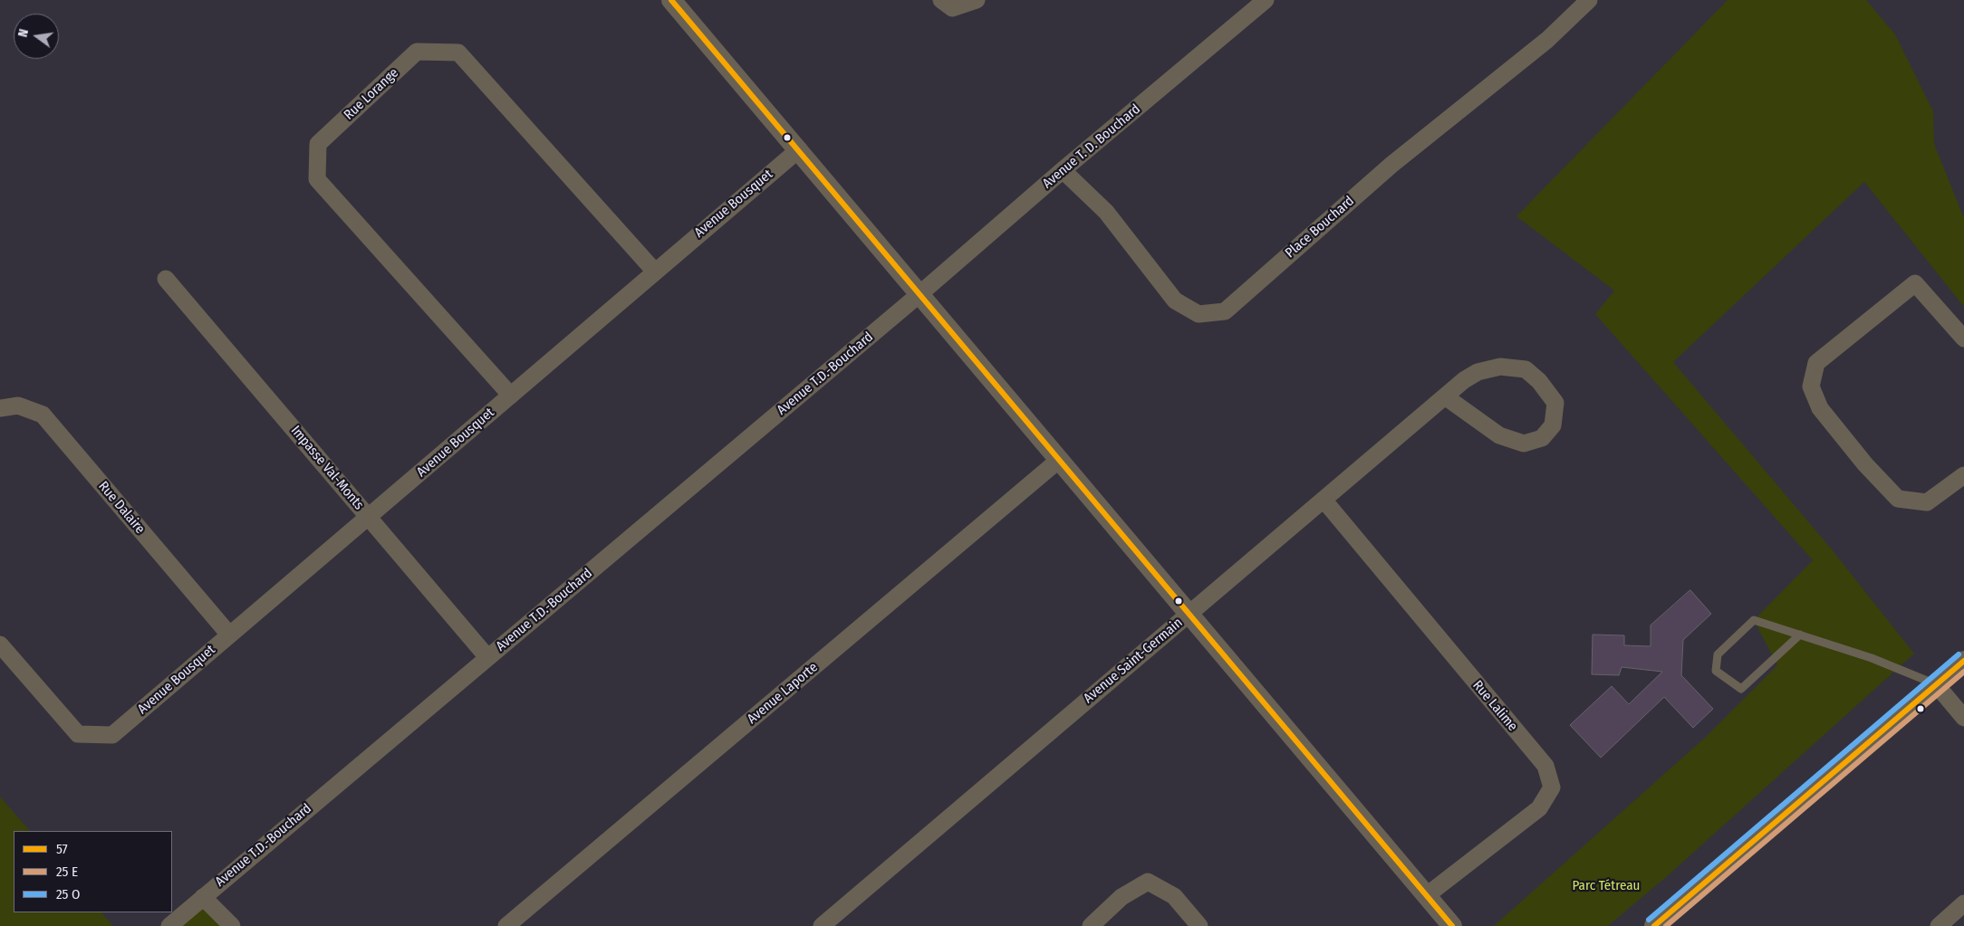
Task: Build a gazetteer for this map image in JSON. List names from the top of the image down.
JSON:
{
  "streets": {
    "street": [
      "Rue Lorange",
      "Avenue T. D. Bouchard",
      "Avenue Bousquet",
      "Place Bouchard",
      "Avenue T.D.-Bouchard",
      "Impasse Val-Monts",
      "Rue Dalaire",
      "Avenue Saint-Germain",
      "Avenue Laporte",
      "Rue Lalime"
    ]
  },
  "crossings": [
    ["Rue Lorange", "Avenue Bousquet"],
    ["Avenue T. D. Bouchard", "Place Bouchard"],
    ["Avenue T. D. Bouchard", "Avenue T.D.-Bouchard"],
    ["Avenue Bousquet", "Impasse Val-Monts"],
    ["Avenue Bousquet", "Rue Dalaire"],
    ["Avenue T.D.-Bouchard", "Impasse Val-Monts"],
    ["Avenue Saint-Germain", "Rue Lalime"]
  ],
  "parks": ["Parc Tétreau"],
  "lines": ["transit line 57"],
  "legend": ["57", "25 E", "25 O"],
  "north": "left"
}
